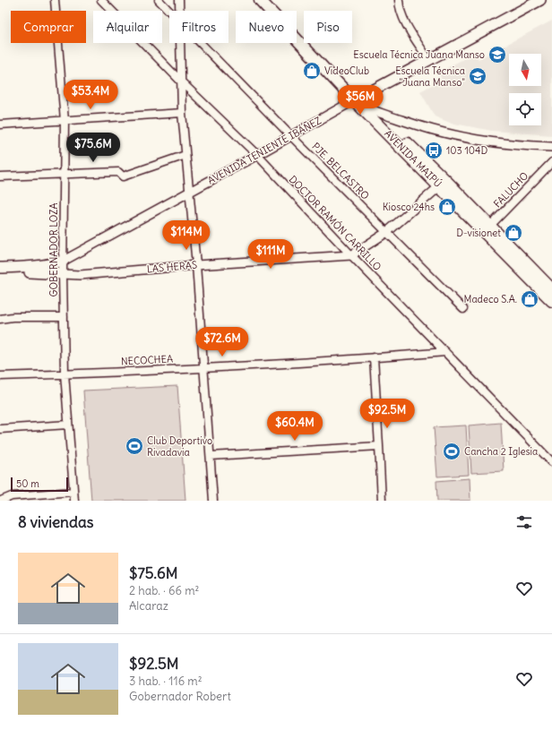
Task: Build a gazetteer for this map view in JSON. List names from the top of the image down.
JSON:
{
  "streets": {
    "main road": ["AVENIDA TENIENTE IBÁÑEZ", "AVENIDA MAIPÚ", "LAS HERAS"],
    "street": [
      "PJE. BELCASTRO",
      "FALUCHO",
      "DOCTOR RAMÓN CARRILLO",
      "GOBERNADOR LOZA",
      "NECOCHEA"
    ]
  },
  "crossings": [
    ["AVENIDA TENIENTE IBÁÑEZ", "AVENIDA MAIPÚ"],
    ["AVENIDA TENIENTE IBÁÑEZ", "PJE. BELCASTRO"],
    ["AVENIDA TENIENTE IBÁÑEZ", "DOCTOR RAMÓN CARRILLO"],
    ["AVENIDA TENIENTE IBÁÑEZ", "GOBERNADOR LOZA"],
    ["AVENIDA MAIPÚ", "FALUCHO"],
    ["AVENIDA MAIPÚ", "LAS HERAS"],
    ["PJE. BELCASTRO", "LAS HERAS"],
    ["DOCTOR RAMÓN CARRILLO", "LAS HERAS"],
    ["DOCTOR RAMÓN CARRILLO", "NECOCHEA"],
    ["GOBERNADOR LOZA", "LAS HERAS"],
    ["GOBERNADOR LOZA", "NECOCHEA"]
  ],
  "places": {
    "school or university": ["Escuela Técnica Juana Manso", "Escuela Técnica \"Juana Manso\""],
    "shop": [
      "VideoClub",
      "Kiosco 24hs",
      "D-visionet",
      "Madeco S.A."
    ],
    "bus stop": ["103 104D"],
    "sports": ["Club Deportivo Rivadavia", "Cancha 2 Iglesia"]
  },
  "scale_bar": "50 m",
  "north": "bottom",
  "page": {
    "chip": [
      "Comprar",
      "Alquilar",
      "Filtros",
      "Nuevo",
      "Piso"
    ],
    "price": [
      "$53.4M",
      "$56M",
      "$75.6M",
      "$114M",
      "$111M",
      "$72.6M",
      "$92.5M",
      "$60.4M"
    ],
    "scale": "50 m",
    "heading": "8 viviendas",
    "list": [
      {
        "name": "$75.6M",
        "note": "2 hab. · 66 m² · Alcaraz"
      },
      {
        "name": "$92.5M",
        "note": "3 hab. · 116 m² · Gobernador Robert"
      }
    ]
  }
}
